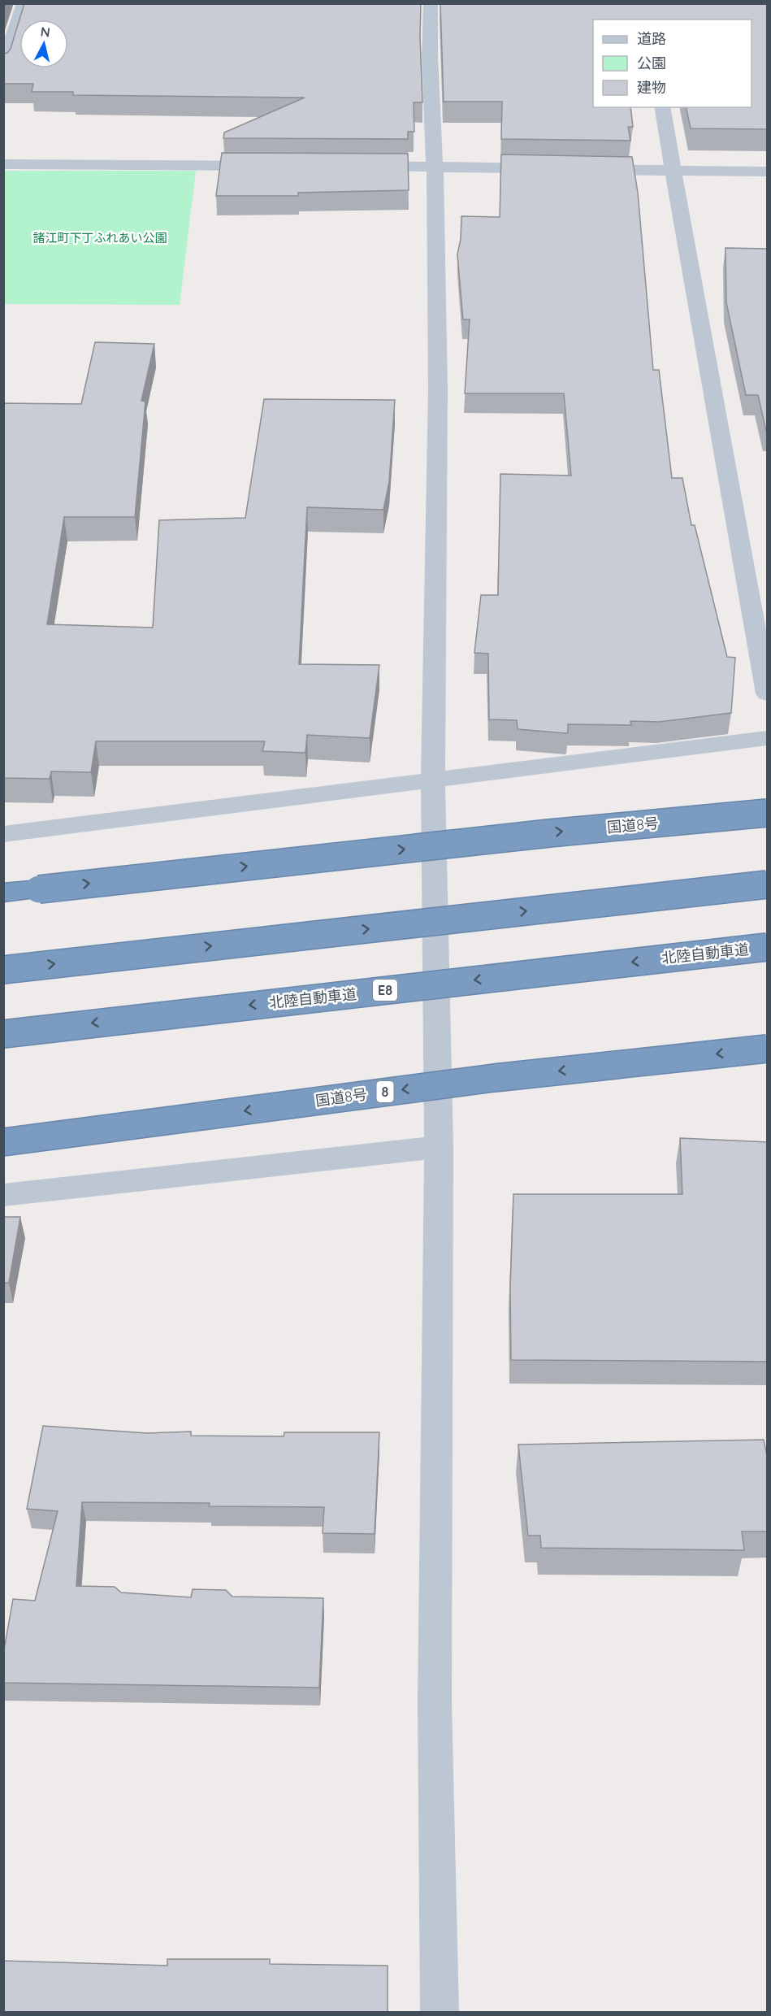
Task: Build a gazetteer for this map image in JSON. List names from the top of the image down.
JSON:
{
  "streets": {
    "highway": [
      "国道8号",
      "北陸自動車道",
      "E8",
      "8"
    ]
  },
  "parks": ["諸江町下丁ふれあい公園"],
  "legend": ["道路", "公園", "建物"],
  "north": "top"
}
